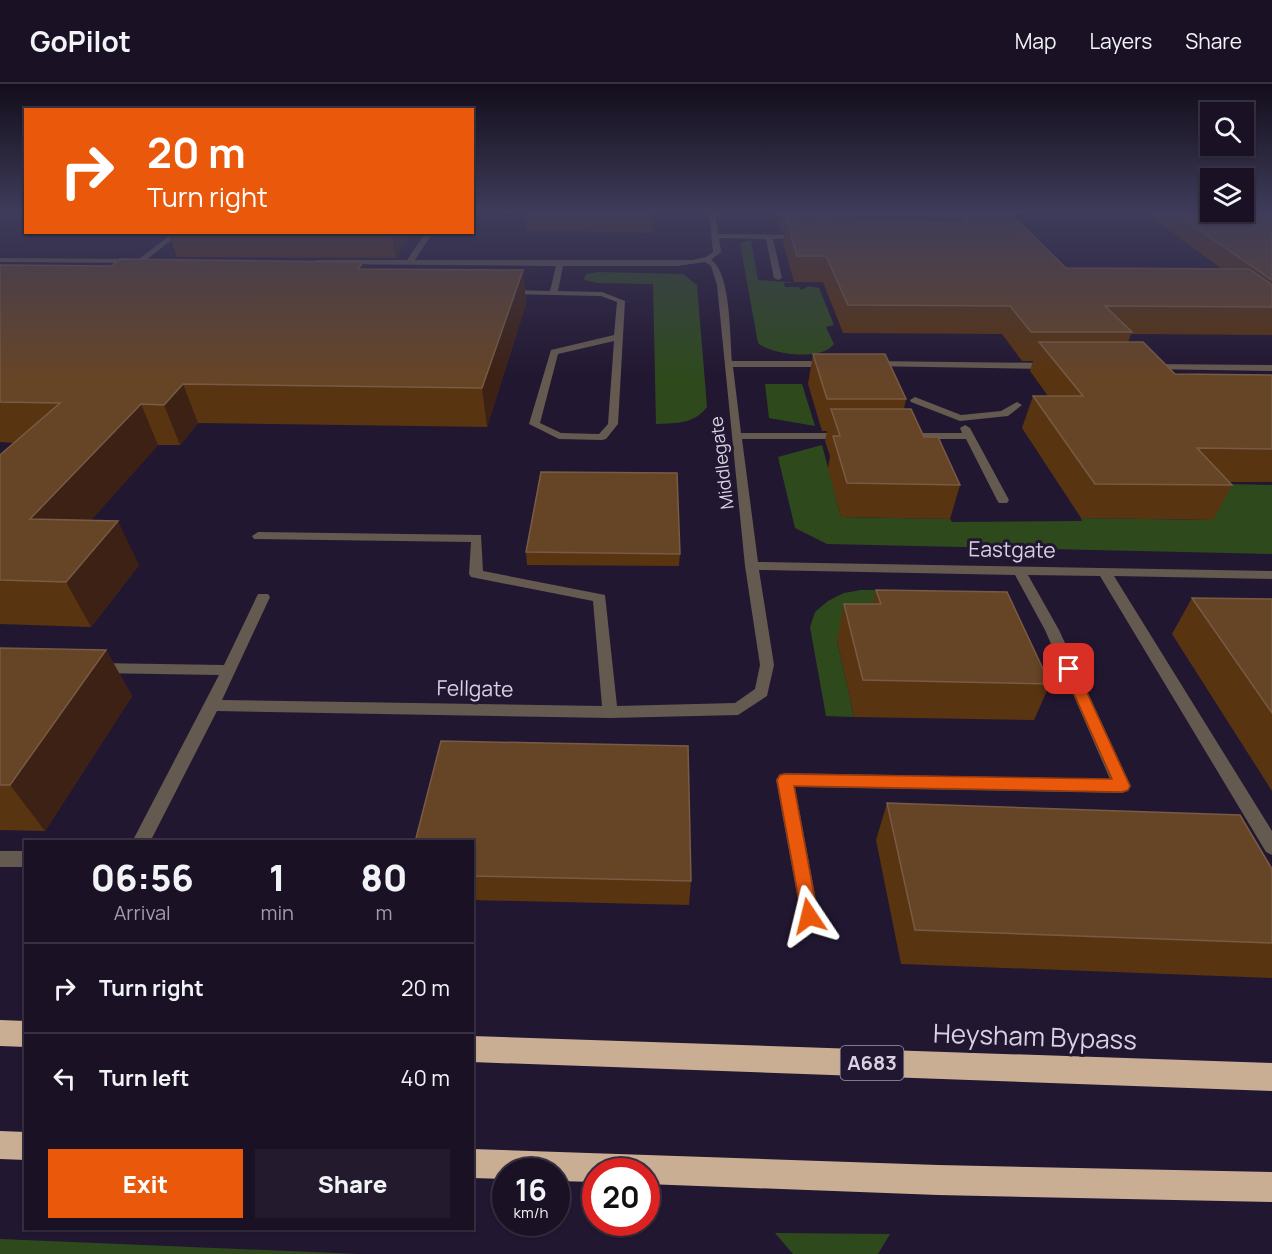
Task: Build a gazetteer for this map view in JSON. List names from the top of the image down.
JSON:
{
  "streets": {
    "highway": ["Heysham Bypass", "A683"],
    "street": ["Middlegate", "Eastgate", "Fellgate"]
  },
  "crossings": [
    ["Middlegate", "Eastgate"],
    ["Middlegate", "Fellgate"]
  ],
  "page": {
    "header": "GoPilot",
    "nav": ["Map", "Layers", "Share"],
    "turn": ["20 m", "Turn right"],
    "eta": [
      "06:56",
      "Arrival",
      "1",
      "min",
      "80",
      "m"
    ],
    "list": [
      {
        "name": "Turn right",
        "value": "20 m"
      },
      {
        "name": "Turn left",
        "value": "40 m"
      }
    ],
    "buttons": ["Exit", "Share"],
    "speed": "16 km/h",
    "limit": "20"
  }
}
